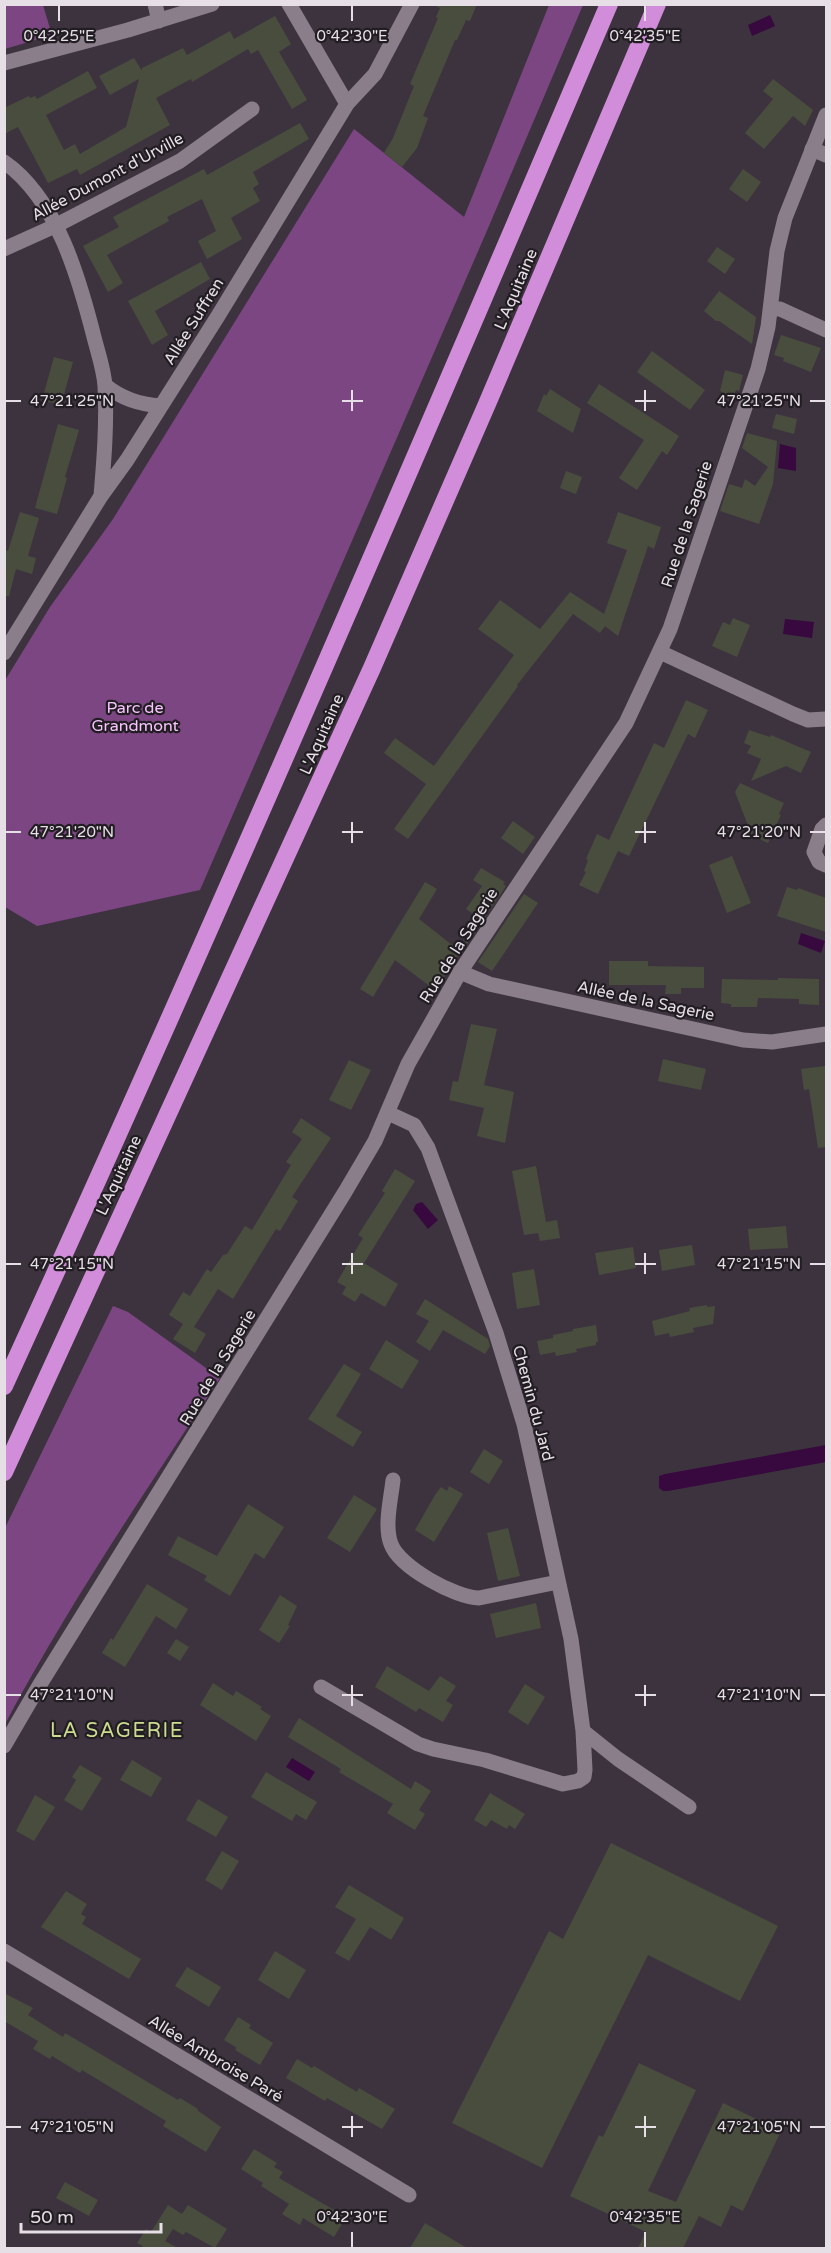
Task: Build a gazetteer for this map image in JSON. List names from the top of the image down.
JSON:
{
  "streets": {
    "highway": ["L'Aquitaine"],
    "street": [
      "Allée Dumont d'Urville",
      "Allée Suffren",
      "Rue de la Sagerie",
      "Allée de la Sagerie",
      "Chemin du Jard",
      "Allée Ambroise Paré"
    ]
  },
  "crossings": [
    ["Rue de la Sagerie", "Allée de la Sagerie"],
    ["Rue de la Sagerie", "Chemin du Jard"]
  ],
  "districts": ["LA SAGERIE"],
  "parks": ["Parc de Grandmont"],
  "scale_bar": "50 m",
  "coordinates": [
    "0°42'25\"E",
    "0°42'30\"E",
    "0°42'35\"E",
    "47°21'25\"N",
    "47°21'20\"N",
    "47°21'15\"N",
    "47°21'10\"N",
    "47°21'05\"N"
  ]
}
